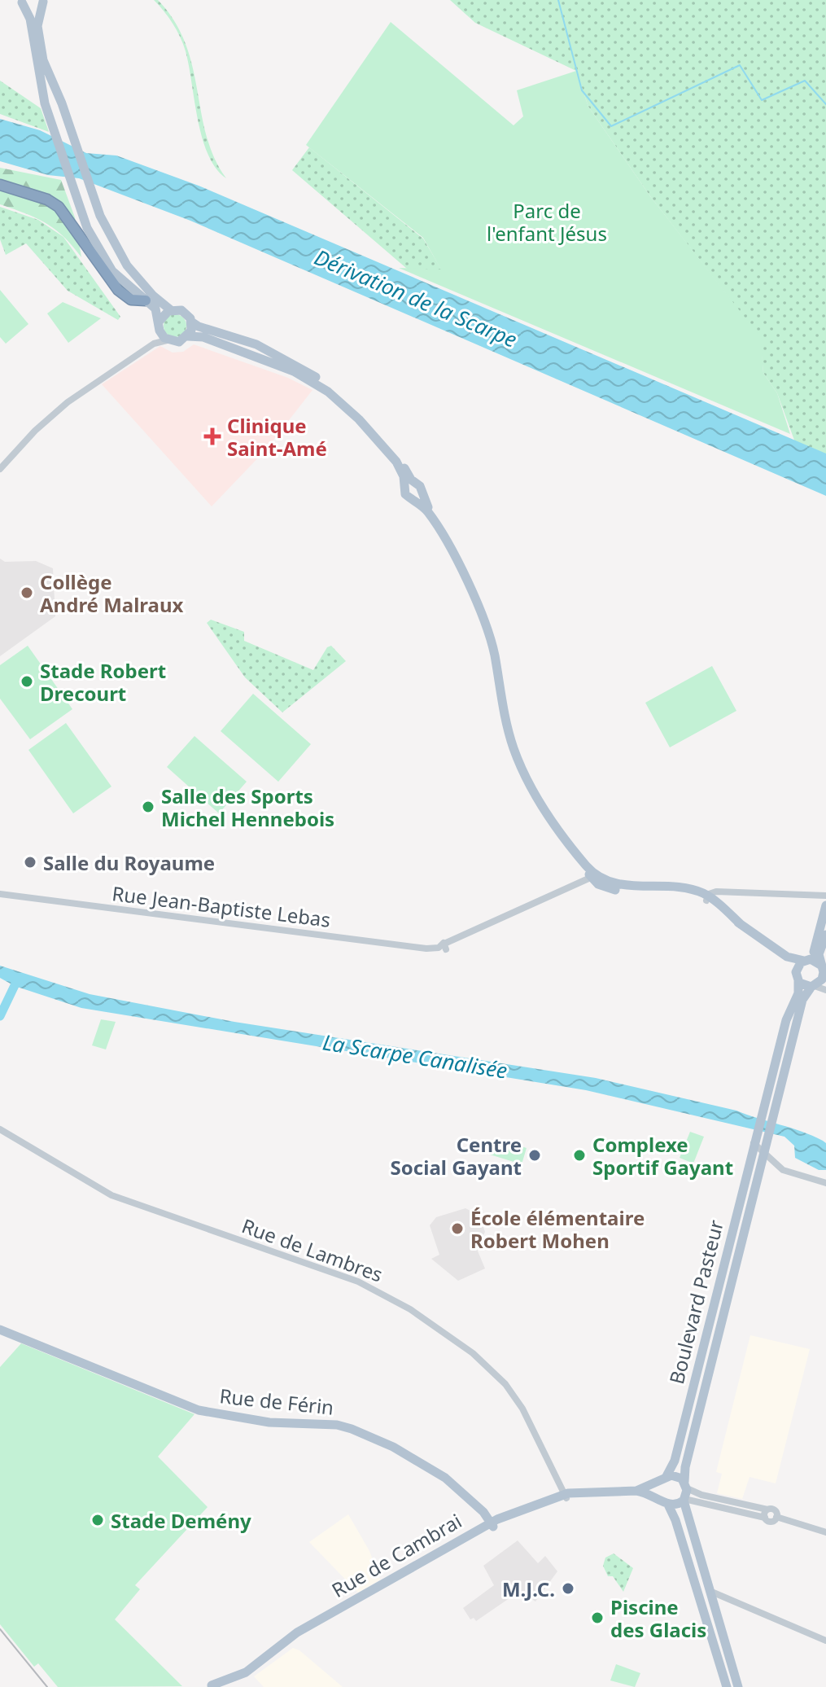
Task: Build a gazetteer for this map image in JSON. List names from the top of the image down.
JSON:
{
  "streets": {
    "main road": ["Boulevard Pasteur", "Rue de Férin", "Rue de Cambrai"],
    "street": ["Rue Jean-Baptiste Lebas", "Rue de Lambres"]
  },
  "crossings": [
    ["Rue de Lambres", "Rue de Cambrai"],
    ["Boulevard Pasteur", "Rue de Cambrai"],
    ["Rue de Férin", "Rue de Cambrai"]
  ],
  "water": ["Dérivation de la Scarpe", "La Scarpe Canalisée"],
  "parks": ["Parc de l'enfant Jésus"],
  "places": {
    "health": ["Clinique Saint-Amé"],
    "other": [
      "Collège André Malraux",
      "Stade Robert Drecourt",
      "Salle des Sports Michel Hennebois",
      "Salle du Royaume",
      "Centre Social Gayant",
      "Complexe Sportif Gayant",
      "École élémentaire Robert Mohen",
      "Stade Demény",
      "M.J.C.",
      "Piscine des Glacis"
    ]
  }
}
